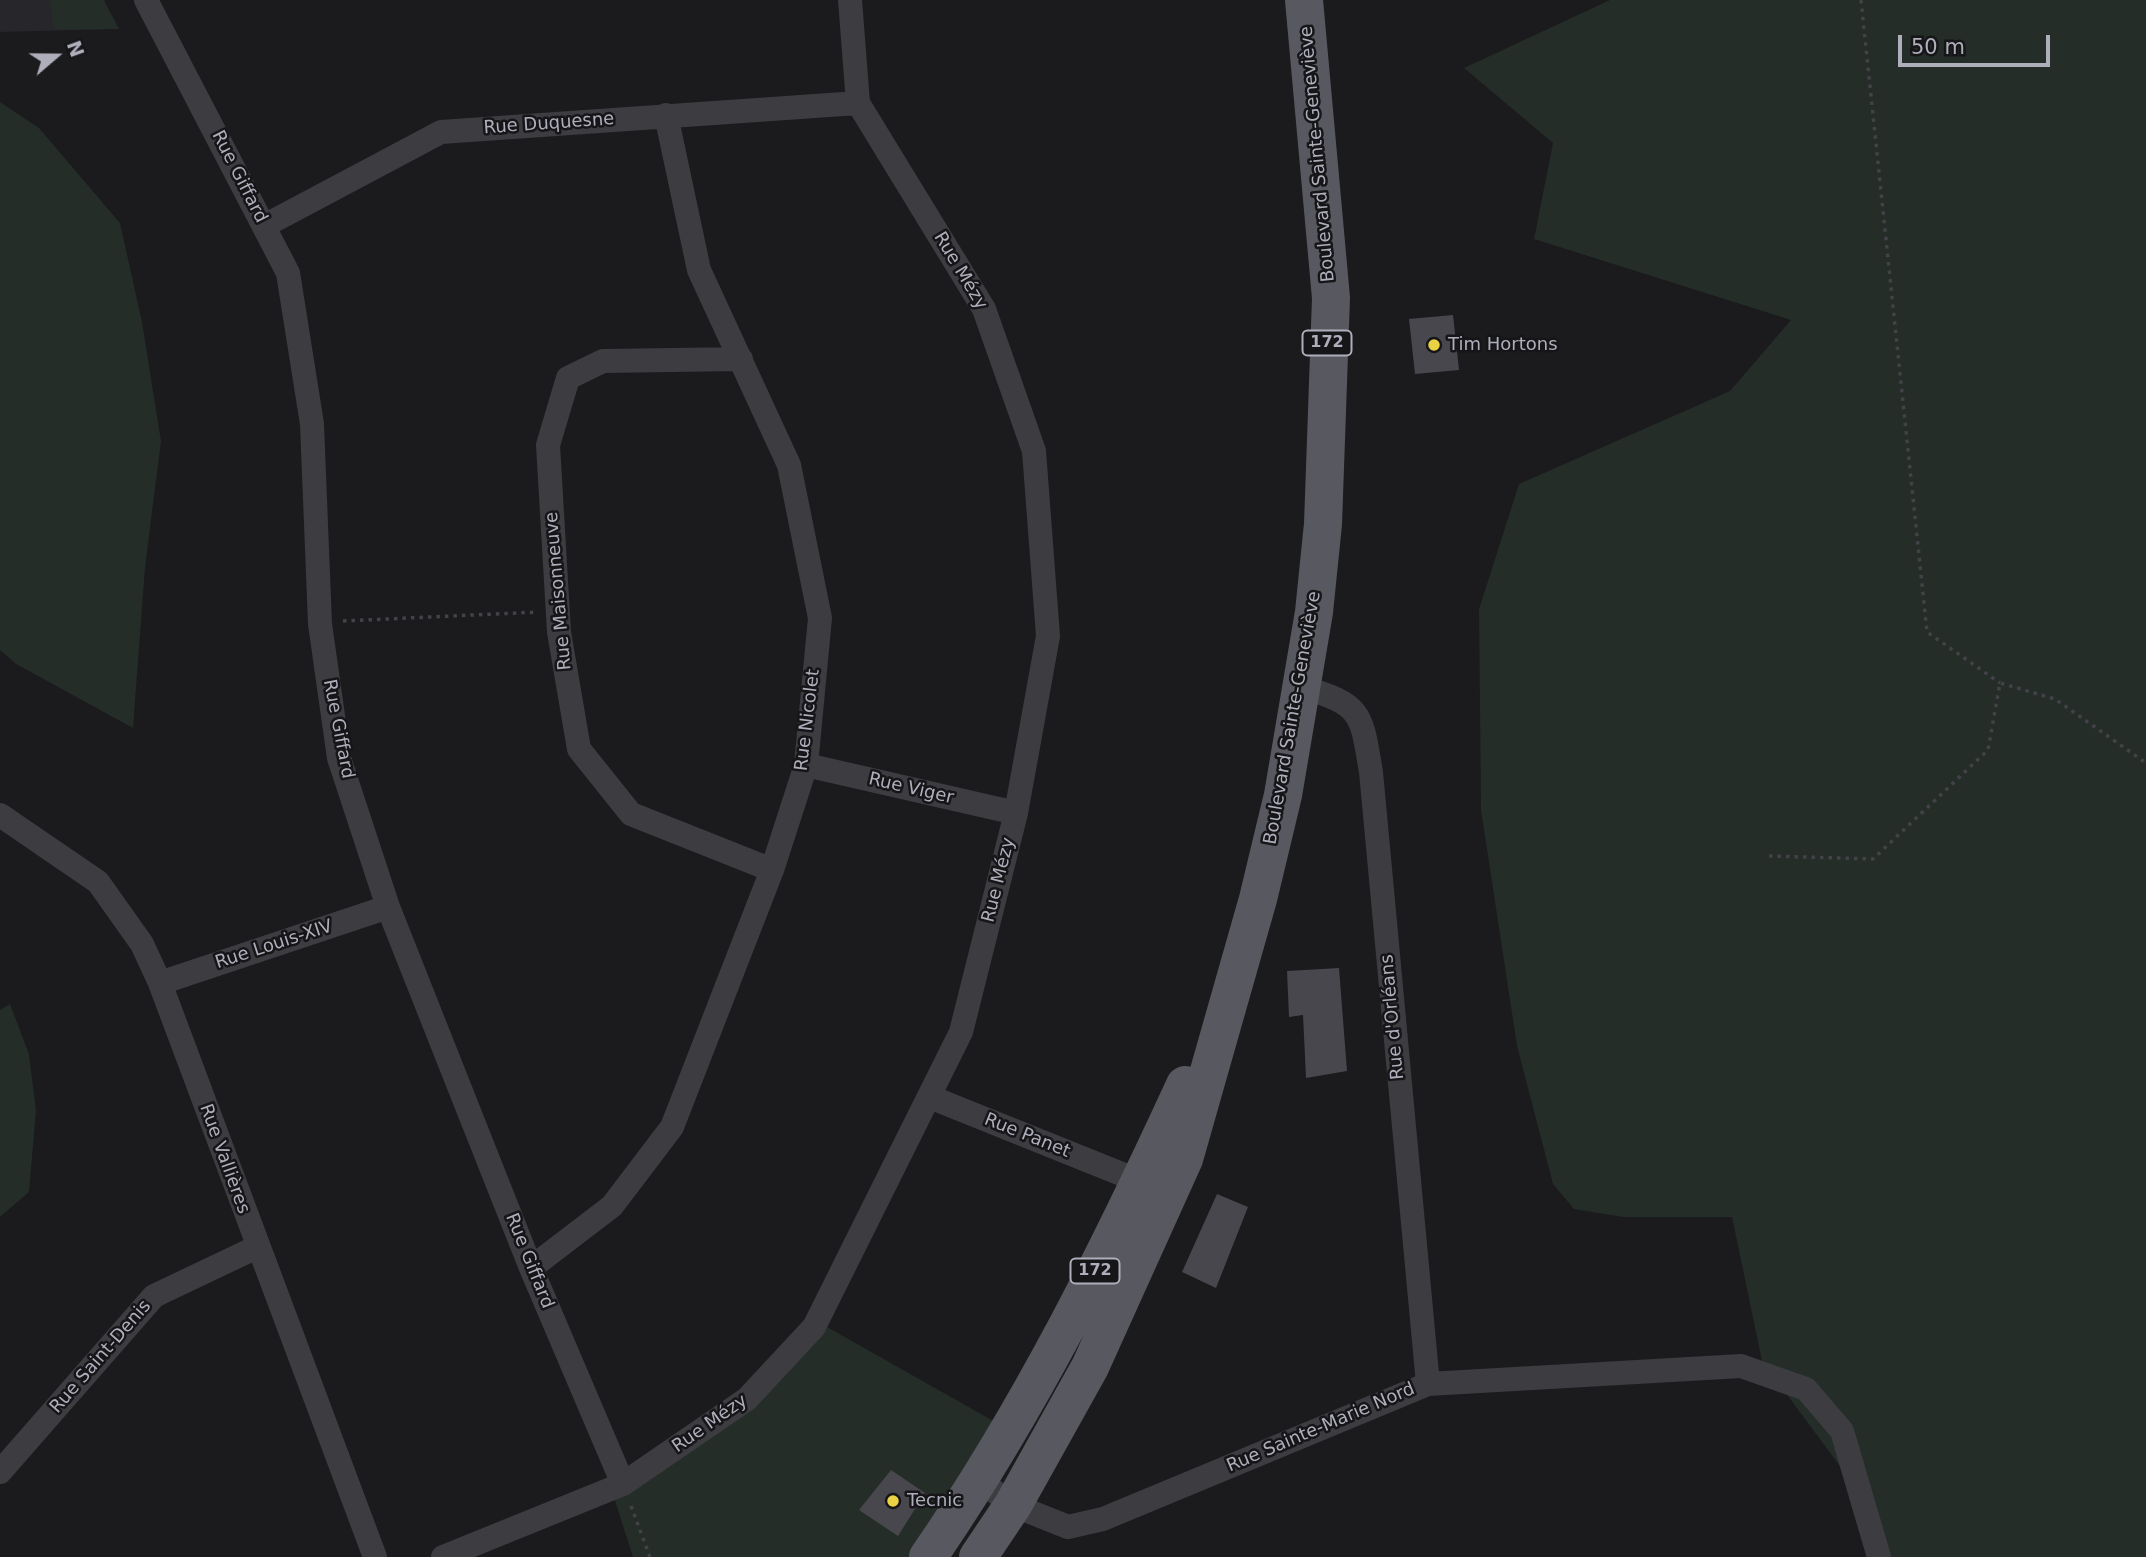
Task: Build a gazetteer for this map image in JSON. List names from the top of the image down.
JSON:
{
  "streets": {
    "main road": ["Boulevard Sainte-Geneviève", "172"],
    "street": [
      "Rue Duquesne",
      "Rue Giffard",
      "Rue Mézy",
      "Rue Maisonneuve",
      "Rue Nicolet",
      "Rue Viger",
      "Rue Louis-XIV",
      "Rue d'Orléans",
      "Rue Panet",
      "Rue Vallières",
      "Rue Saint-Denis",
      "Rue Sainte-Marie Nord"
    ]
  },
  "crossings": [
    ["Rue Duquesne", "Rue Giffard"],
    ["Rue Duquesne", "Rue Mézy"],
    ["Rue Duquesne", "Rue Nicolet"],
    ["Boulevard Sainte-Geneviève", "Rue d'Orléans"],
    ["Boulevard Sainte-Geneviève", "Rue Sainte-Marie Nord"],
    ["Rue Giffard", "Rue Mézy"],
    ["Rue Giffard", "Rue Nicolet"],
    ["Rue Giffard", "Rue Louis-XIV"],
    ["Rue Mézy", "Rue Viger"],
    ["Rue Mézy", "Rue Panet"],
    ["Rue Maisonneuve", "Rue Nicolet"],
    ["Rue Nicolet", "Rue Viger"],
    ["Rue Louis-XIV", "Rue Vallières"],
    ["Rue d'Orléans", "Rue Sainte-Marie Nord"],
    ["Rue Vallières", "Rue Saint-Denis"]
  ],
  "places": ["Tim Hortons", "Tecnic"],
  "scale_bar": "50 m",
  "north": "right"
}
